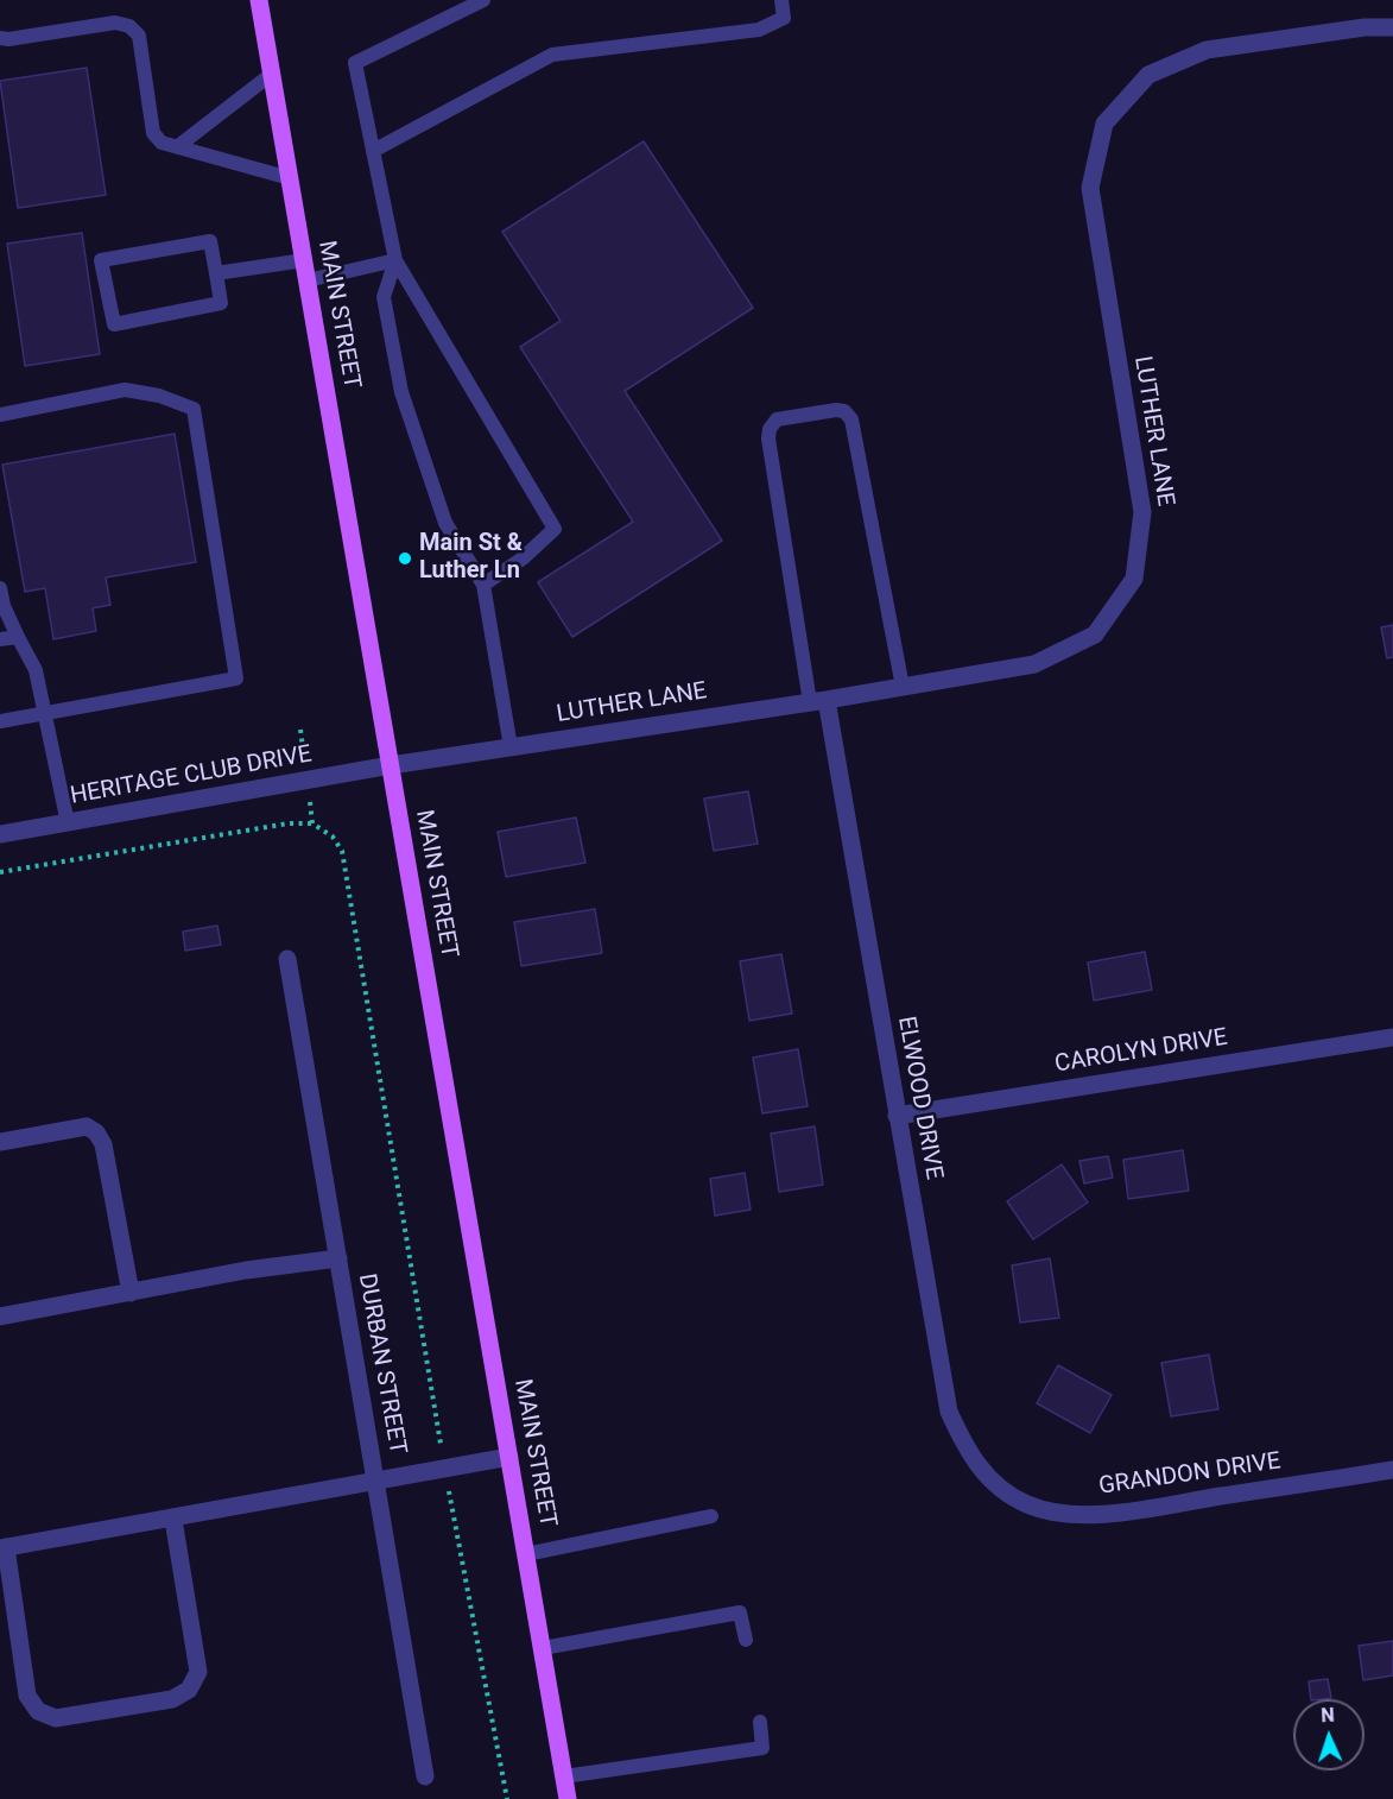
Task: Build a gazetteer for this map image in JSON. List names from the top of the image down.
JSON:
{
  "streets": {
    "main road": ["MAIN STREET"],
    "street": [
      "LUTHER LANE",
      "HERITAGE CLUB DRIVE",
      "CAROLYN DRIVE",
      "ELWOOD DRIVE",
      "DURBAN STREET",
      "GRANDON DRIVE"
    ]
  },
  "crossings": [
    ["MAIN STREET", "LUTHER LANE"],
    ["MAIN STREET", "HERITAGE CLUB DRIVE"],
    ["LUTHER LANE", "HERITAGE CLUB DRIVE"],
    ["LUTHER LANE", "ELWOOD DRIVE"],
    ["CAROLYN DRIVE", "ELWOOD DRIVE"],
    ["ELWOOD DRIVE", "GRANDON DRIVE"]
  ],
  "places": ["Main St & Luther Ln"],
  "north": "top"
}
